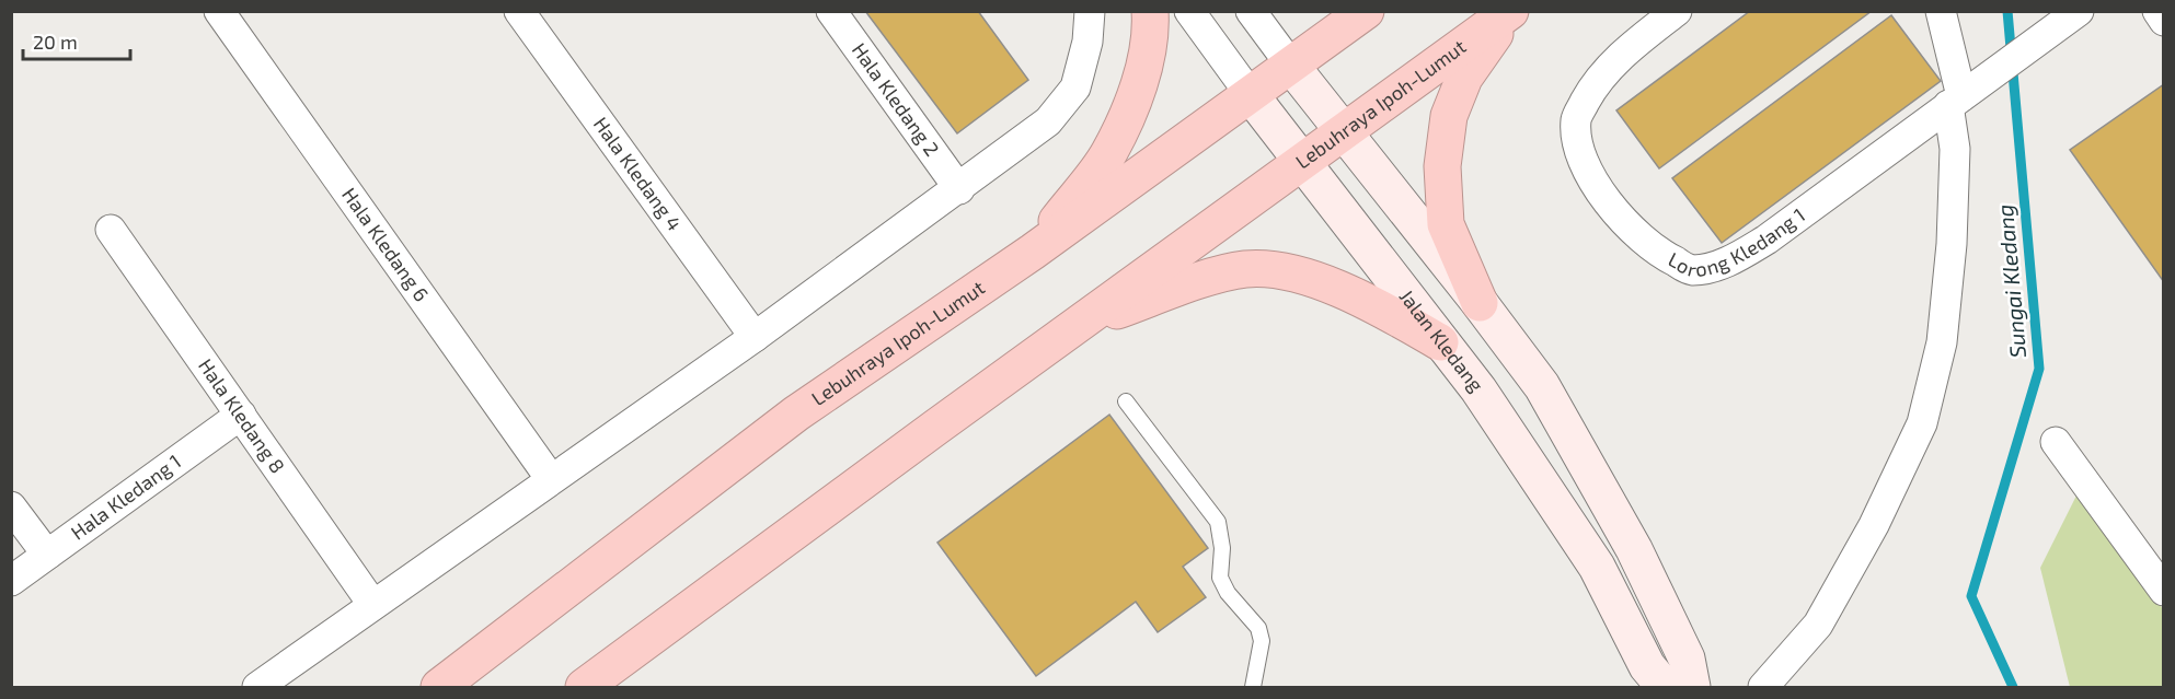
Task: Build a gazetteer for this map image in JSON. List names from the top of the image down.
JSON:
{
  "streets": {
    "highway": ["Lebuhraya Ipoh-Lumut"],
    "main road": ["Jalan Kledang"],
    "street": [
      "Hala Kledang 2",
      "Hala Kledang 4",
      "Lorong Kledang 1",
      "Hala Kledang 6",
      "Hala Kledang 8",
      "Hala Kledang 1"
    ]
  },
  "crossings": [
    ["Lebuhraya Ipoh-Lumut", "Jalan Kledang"],
    ["Hala Kledang 8", "Hala Kledang 1"]
  ],
  "water": ["Sungai Kledang"],
  "scale_bar": "20 m"
}
